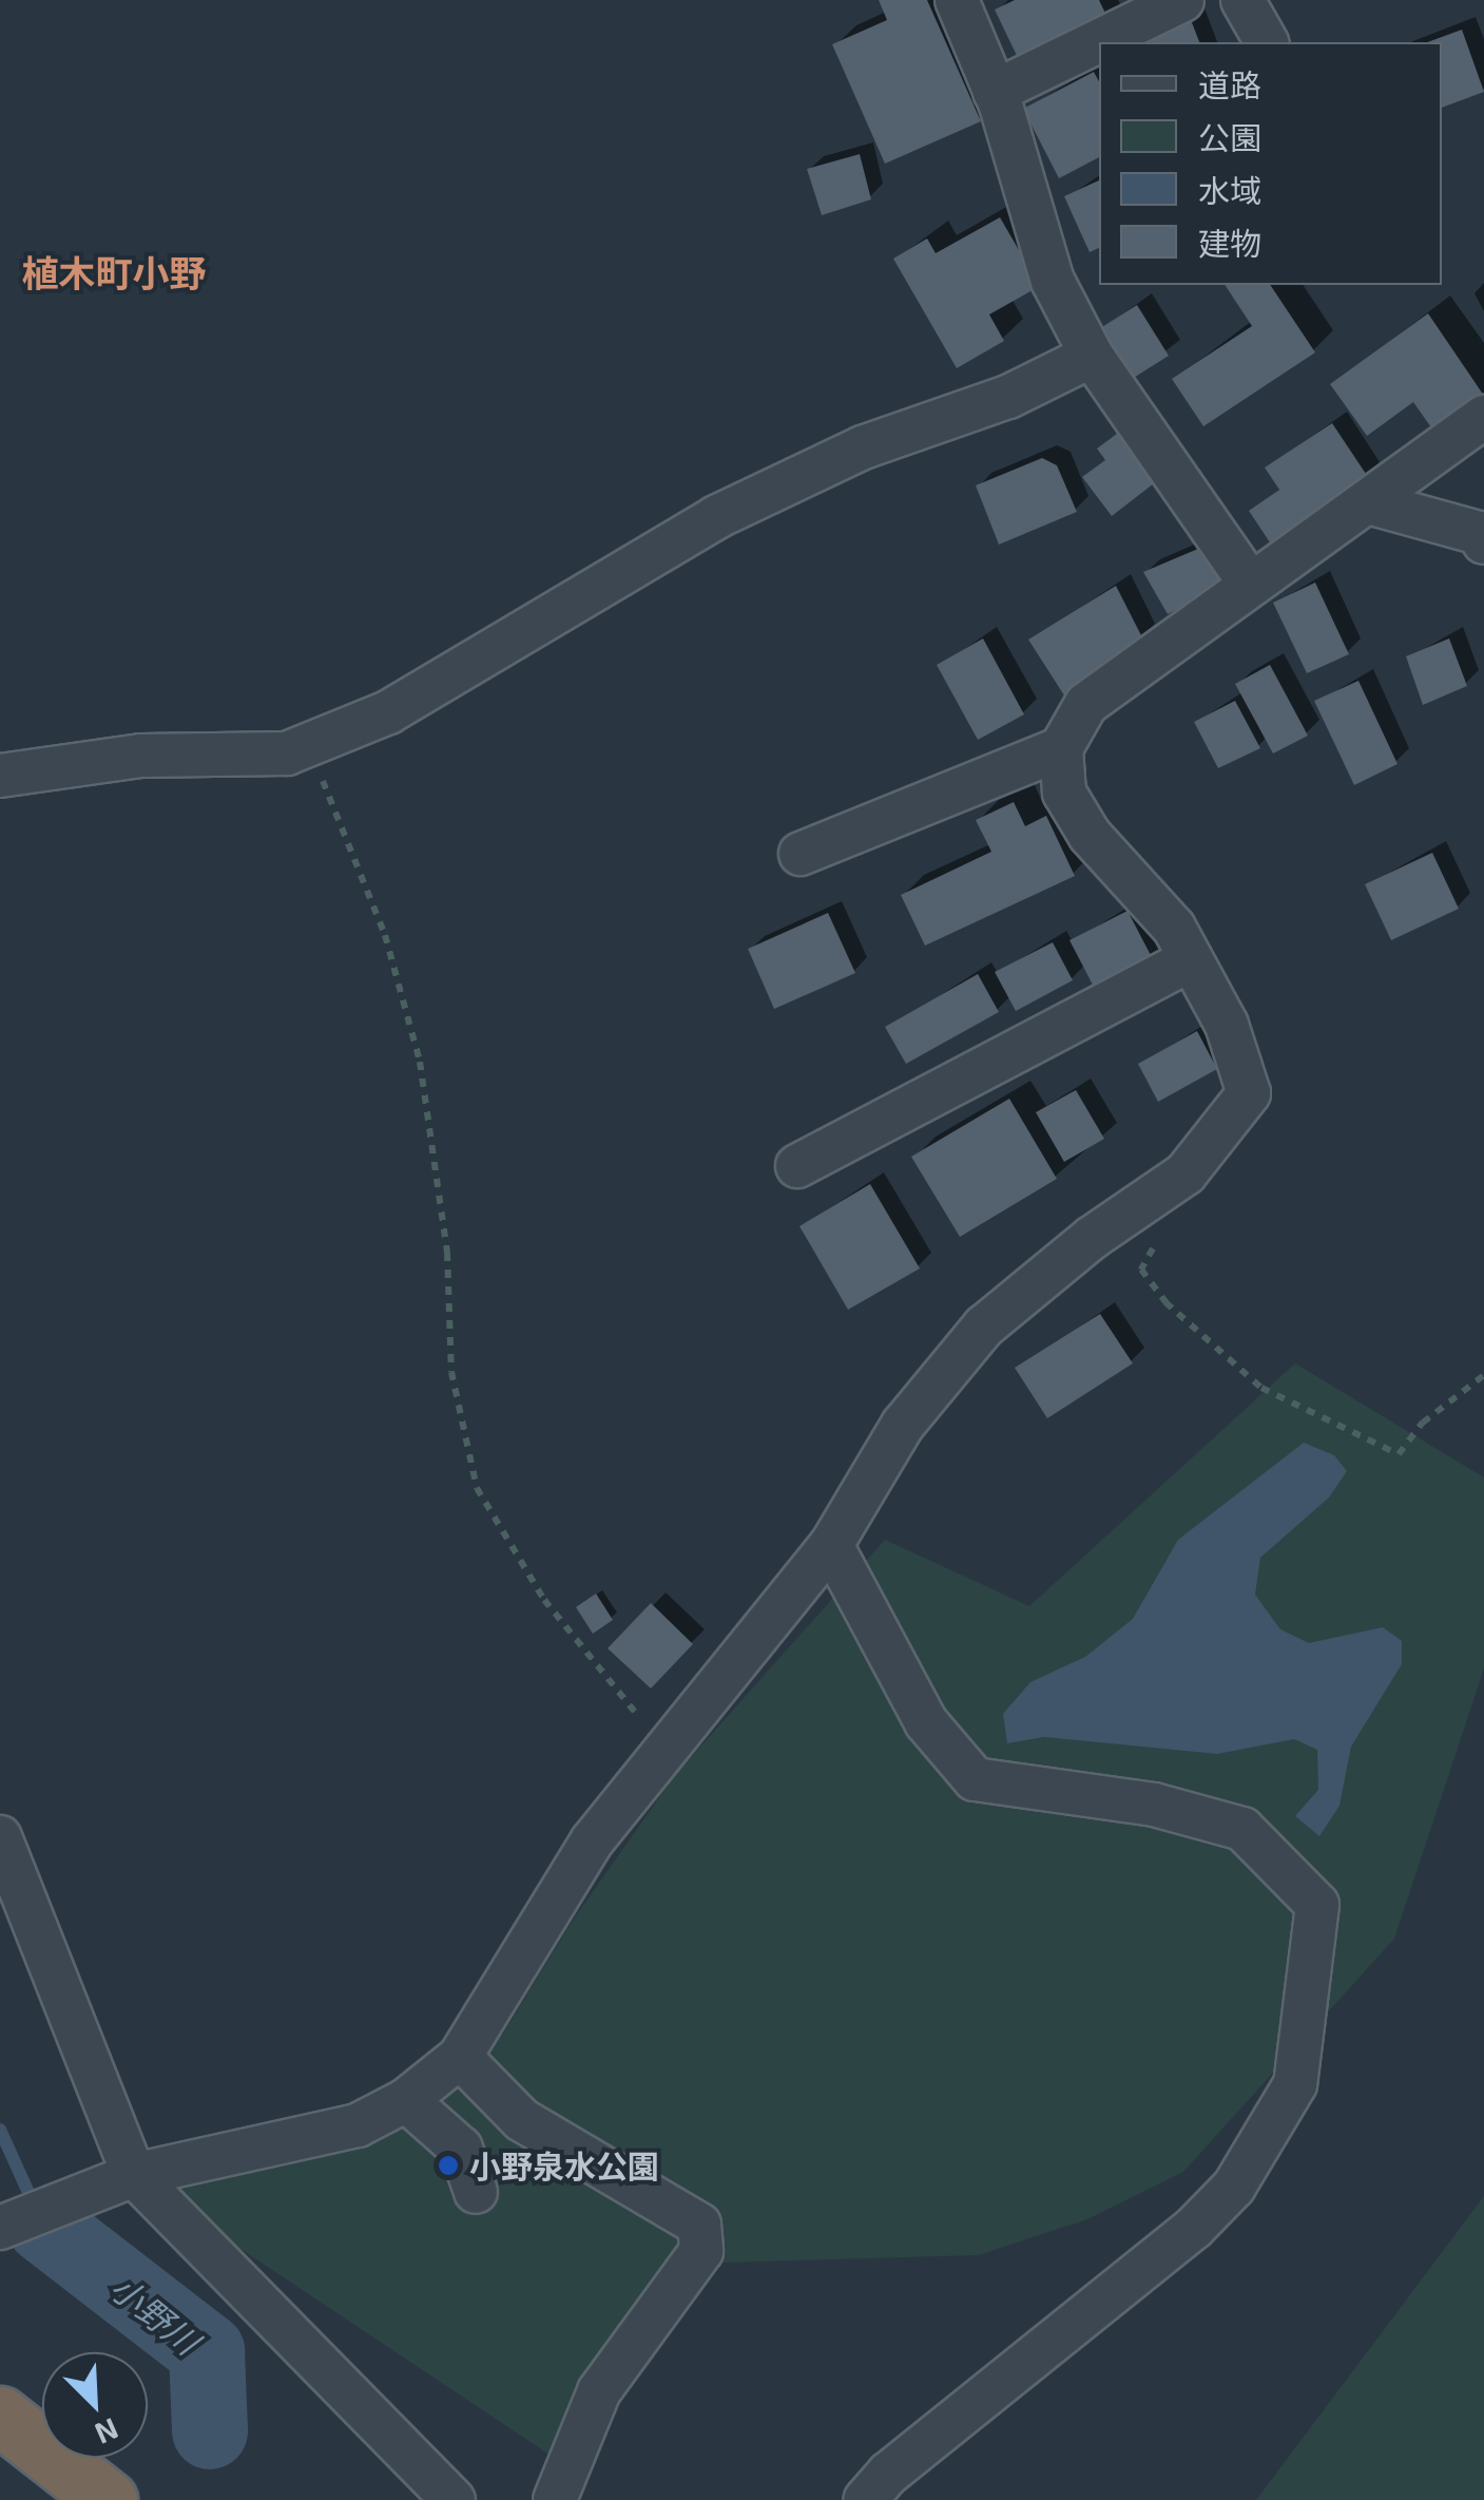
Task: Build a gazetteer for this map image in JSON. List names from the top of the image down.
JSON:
{
  "districts": ["植木町小野"],
  "water": ["小野川"],
  "places": ["小野泉水公園"],
  "legend": [
    "道路",
    "公園",
    "水域",
    "建物"
  ],
  "north": "bottom right"
}
